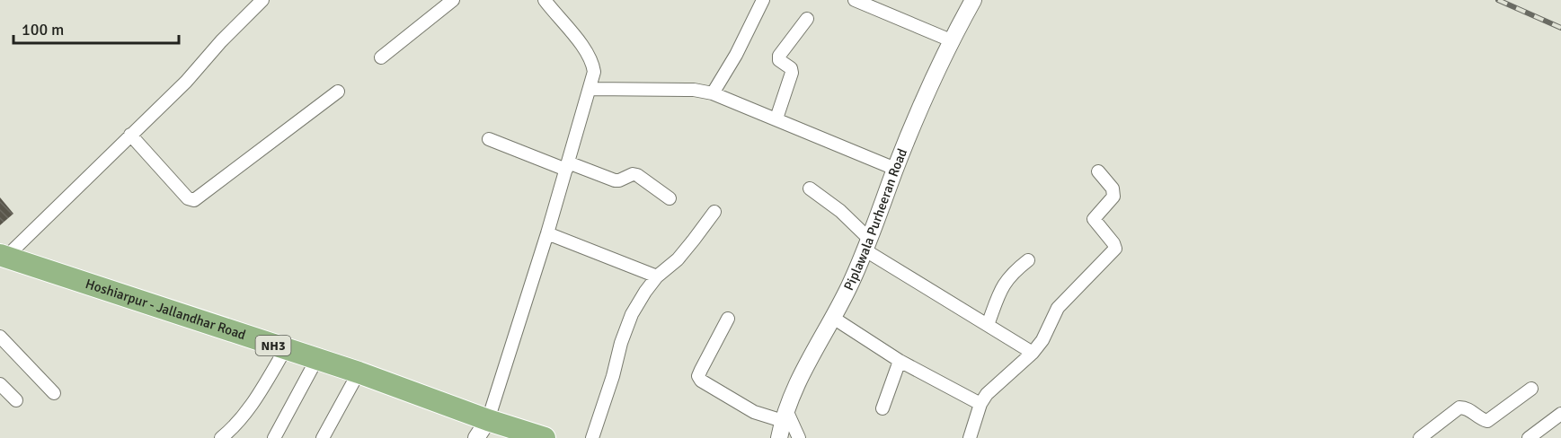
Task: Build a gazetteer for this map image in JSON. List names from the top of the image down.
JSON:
{
  "streets": {
    "highway": ["Hoshiarpur - Jallandhar Road", "NH3"],
    "street": ["Piplawala Purheeran Road"]
  },
  "scale_bar": "100 m"
}
